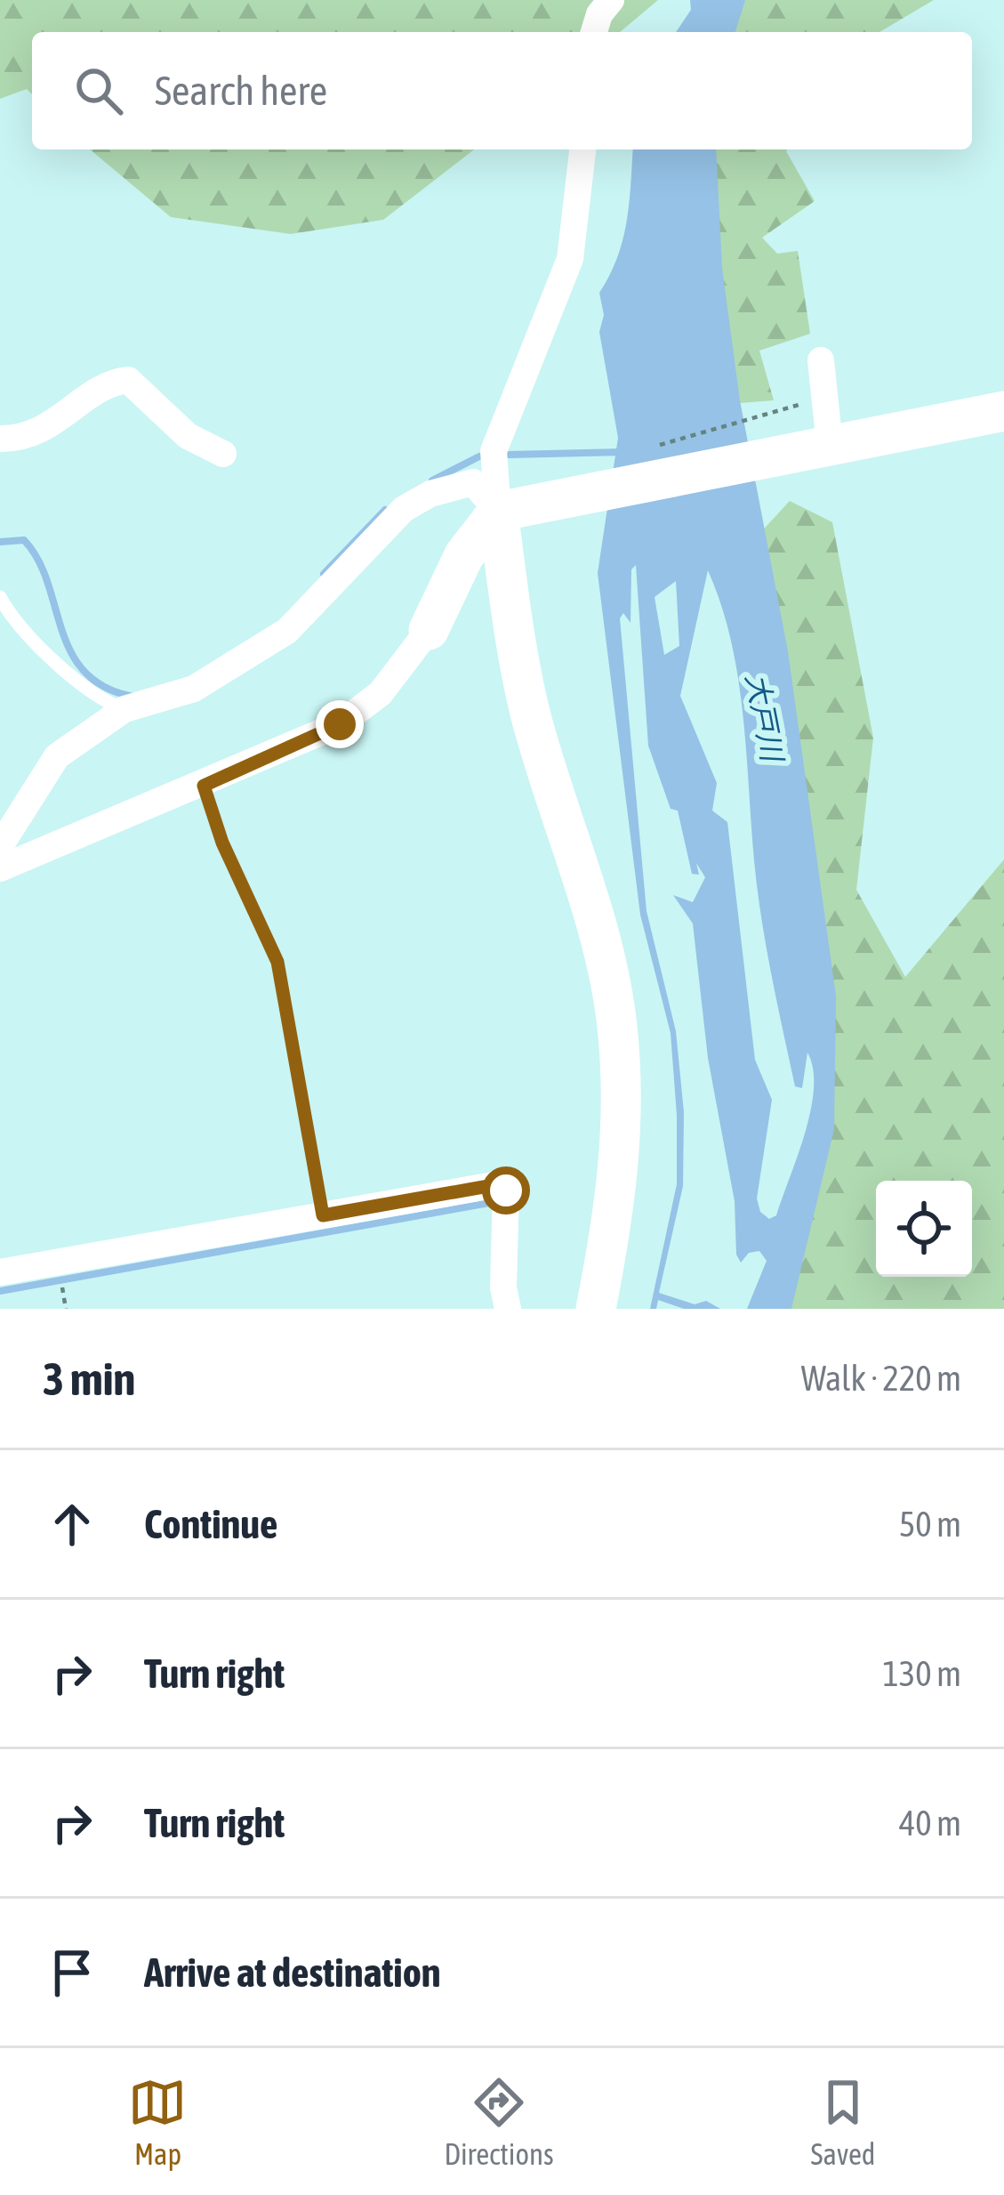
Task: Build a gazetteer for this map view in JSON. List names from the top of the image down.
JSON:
{
  "water": ["大戸川"],
  "page": {
    "search": "Search here",
    "heading": ["3 min", "Walk · 220 m"],
    "list": [
      ["Continue", "50 m"],
      ["Turn right", "130 m"],
      ["Turn right", "40 m"],
      "Arrive at destination"
    ],
    "nav": ["Map", "Directions", "Saved"]
  }
}
